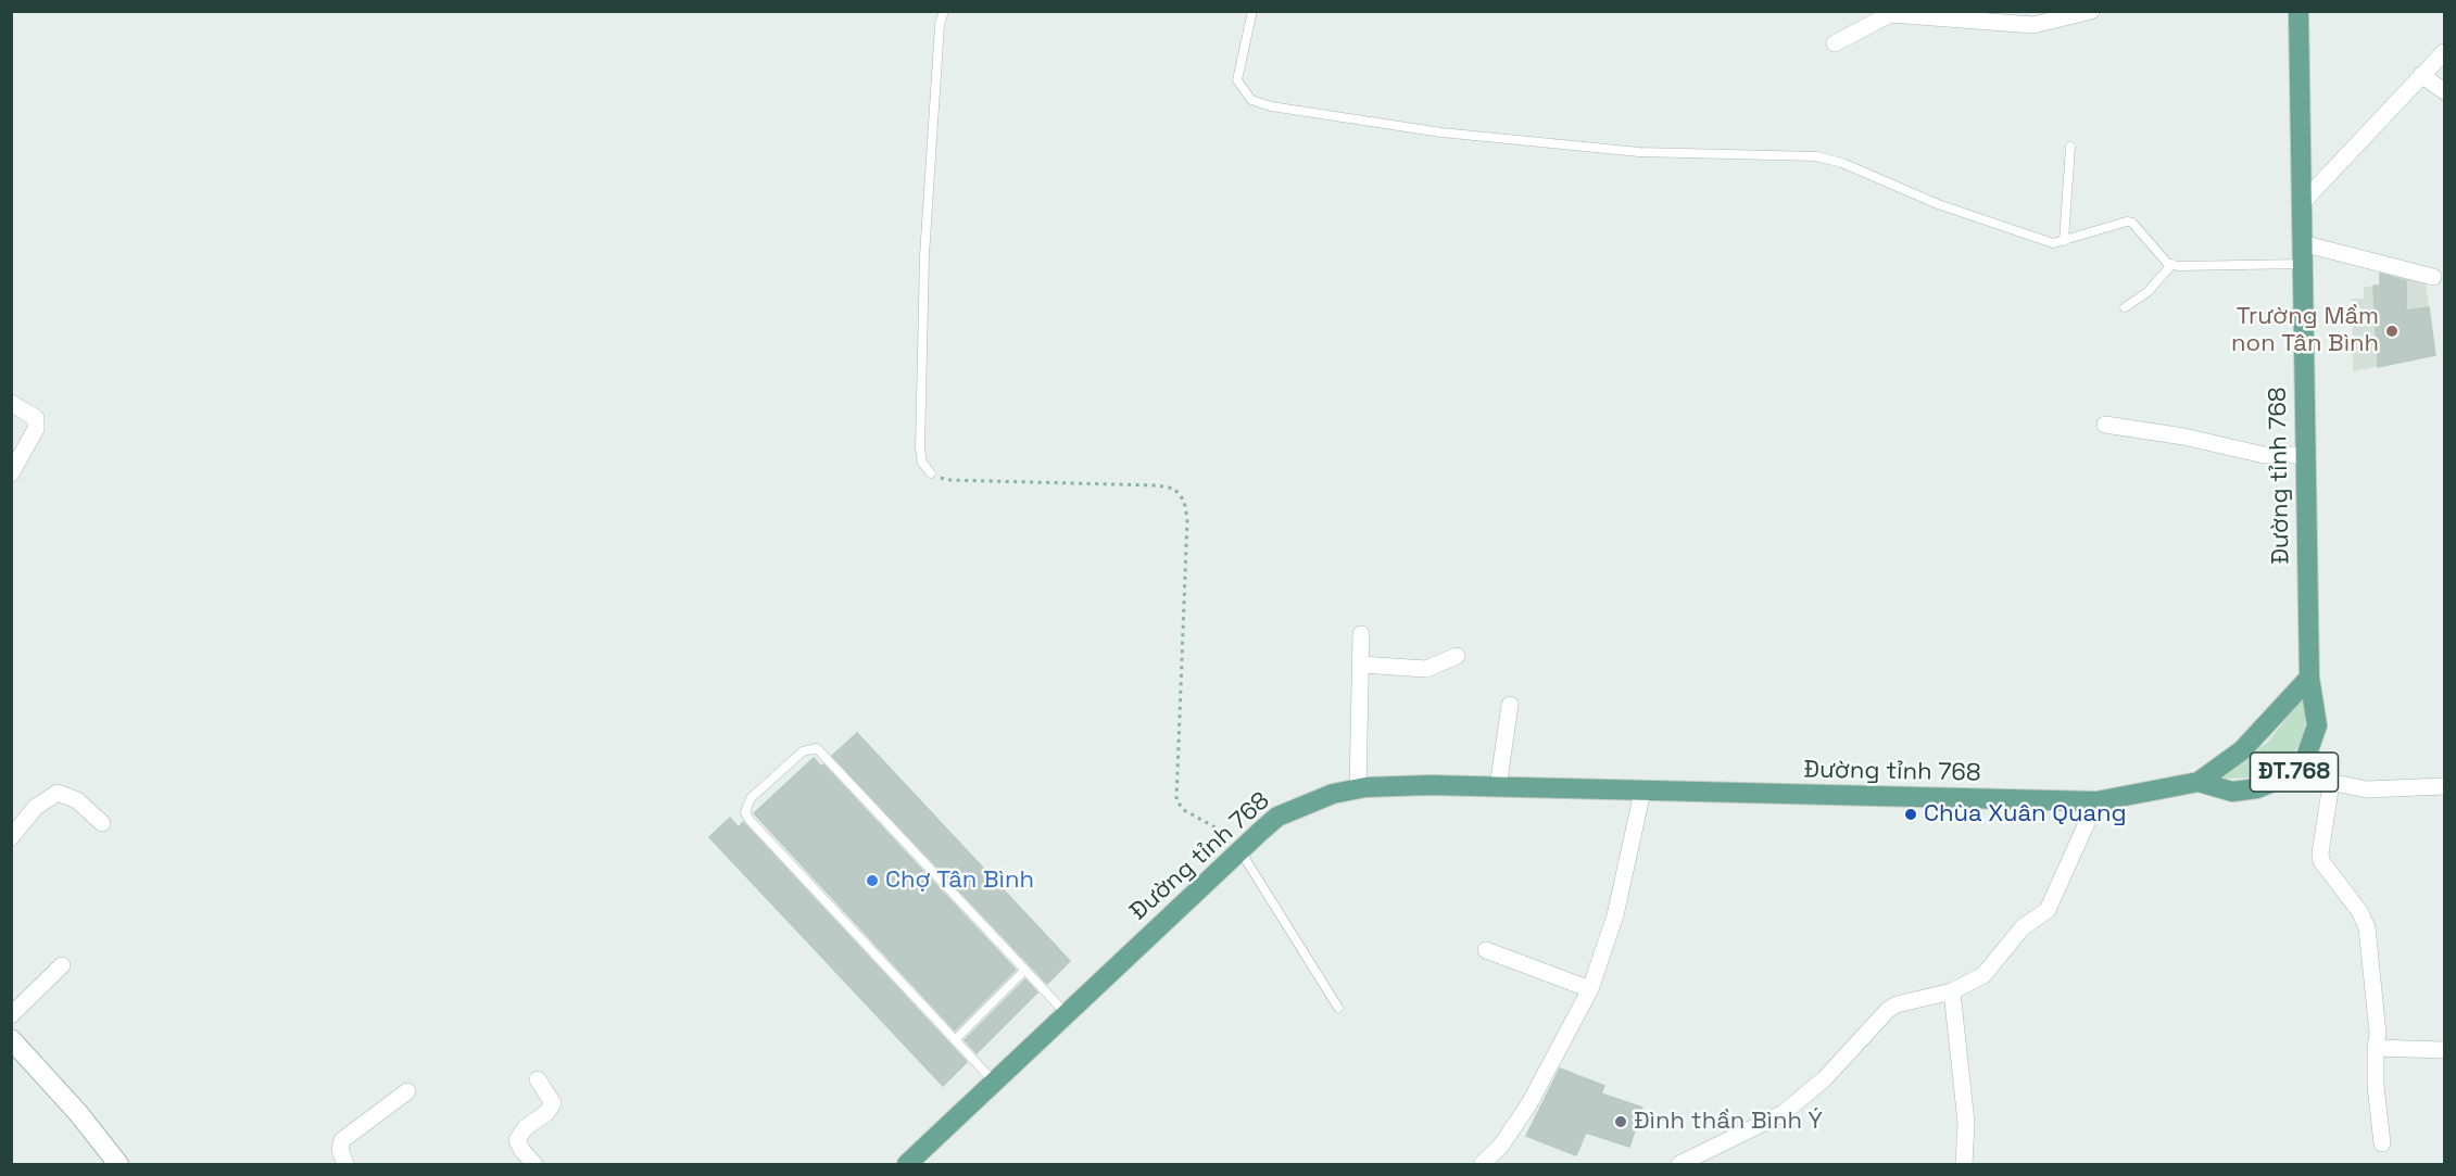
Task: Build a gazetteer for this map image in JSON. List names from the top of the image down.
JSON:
{
  "streets": {
    "main road": ["Đường tỉnh 768", "ĐT.768"]
  },
  "crossings": [
    ["Đường tỉnh 768", "ĐT.768"]
  ],
  "places": [
    "Trường Mầm non Tân Bình",
    "Chùa Xuân Quang",
    "Chợ Tân Bình",
    "Đình thần Bình Ý"
  ]
}
